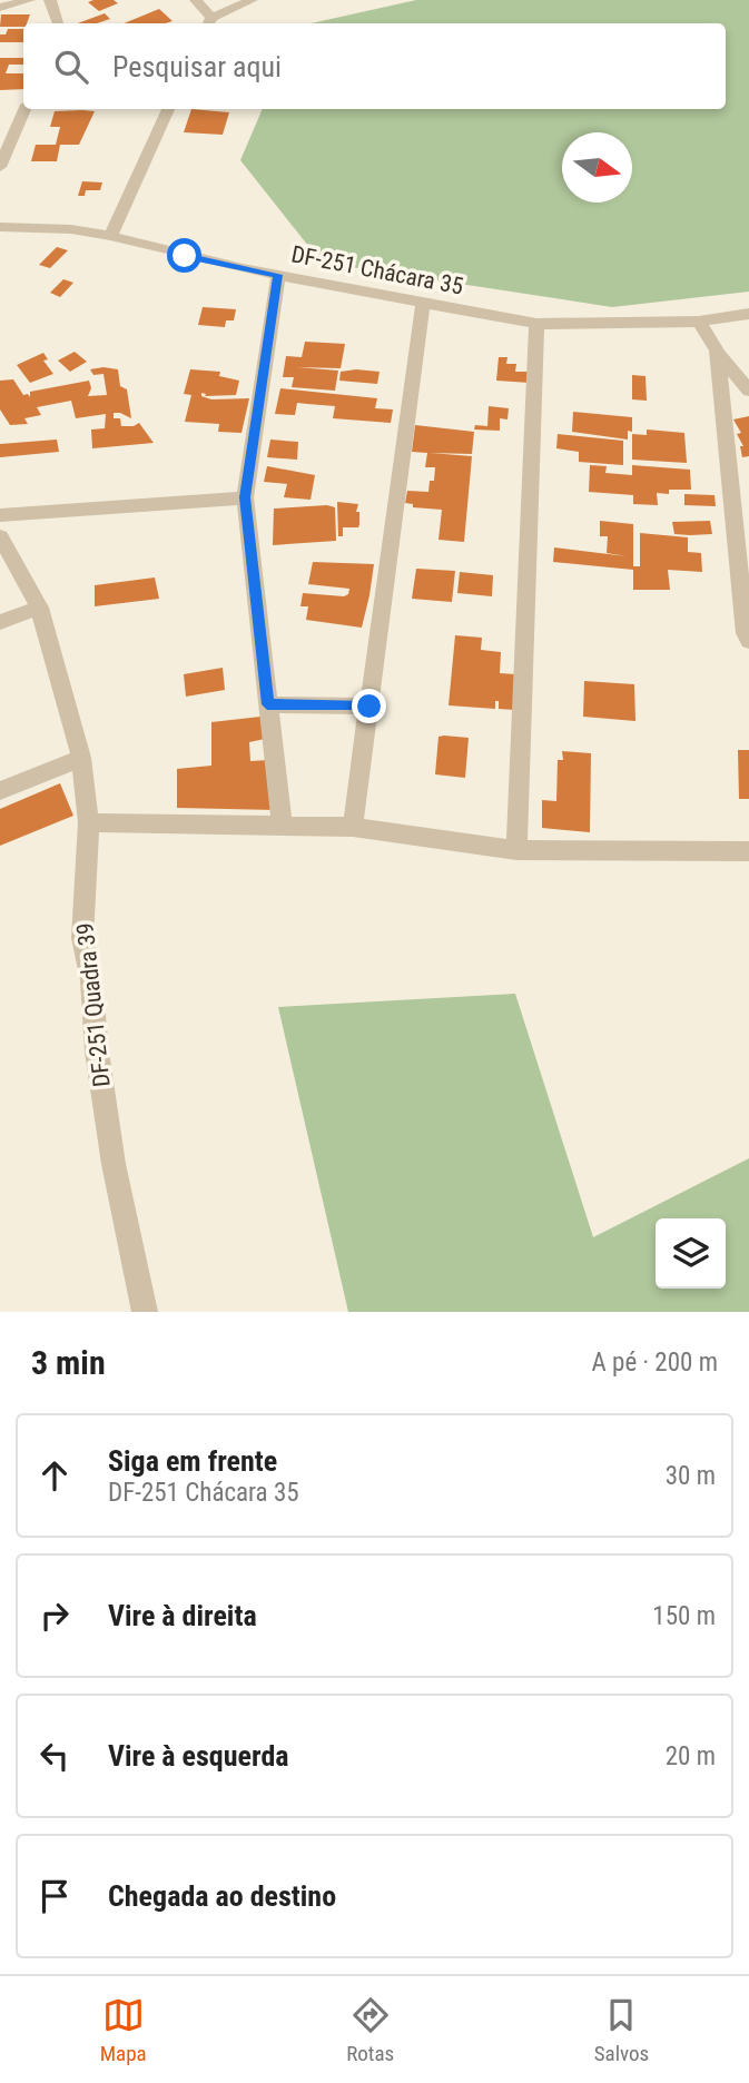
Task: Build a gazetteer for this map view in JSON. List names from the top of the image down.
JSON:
{
  "streets": {
    "street": ["DF-251 Chácara 35", "DF-251 Quadra 39"]
  },
  "north": "right",
  "page": {
    "search": "Pesquisar aqui",
    "heading": ["3 min", "A pé · 200 m"],
    "list": [
      ["Siga em frente", "DF-251 Chácara 35", "30 m"],
      ["Vire à direita", "150 m"],
      ["Vire à esquerda", "20 m"],
      "Chegada ao destino"
    ],
    "nav": ["Mapa", "Rotas", "Salvos"]
  }
}
